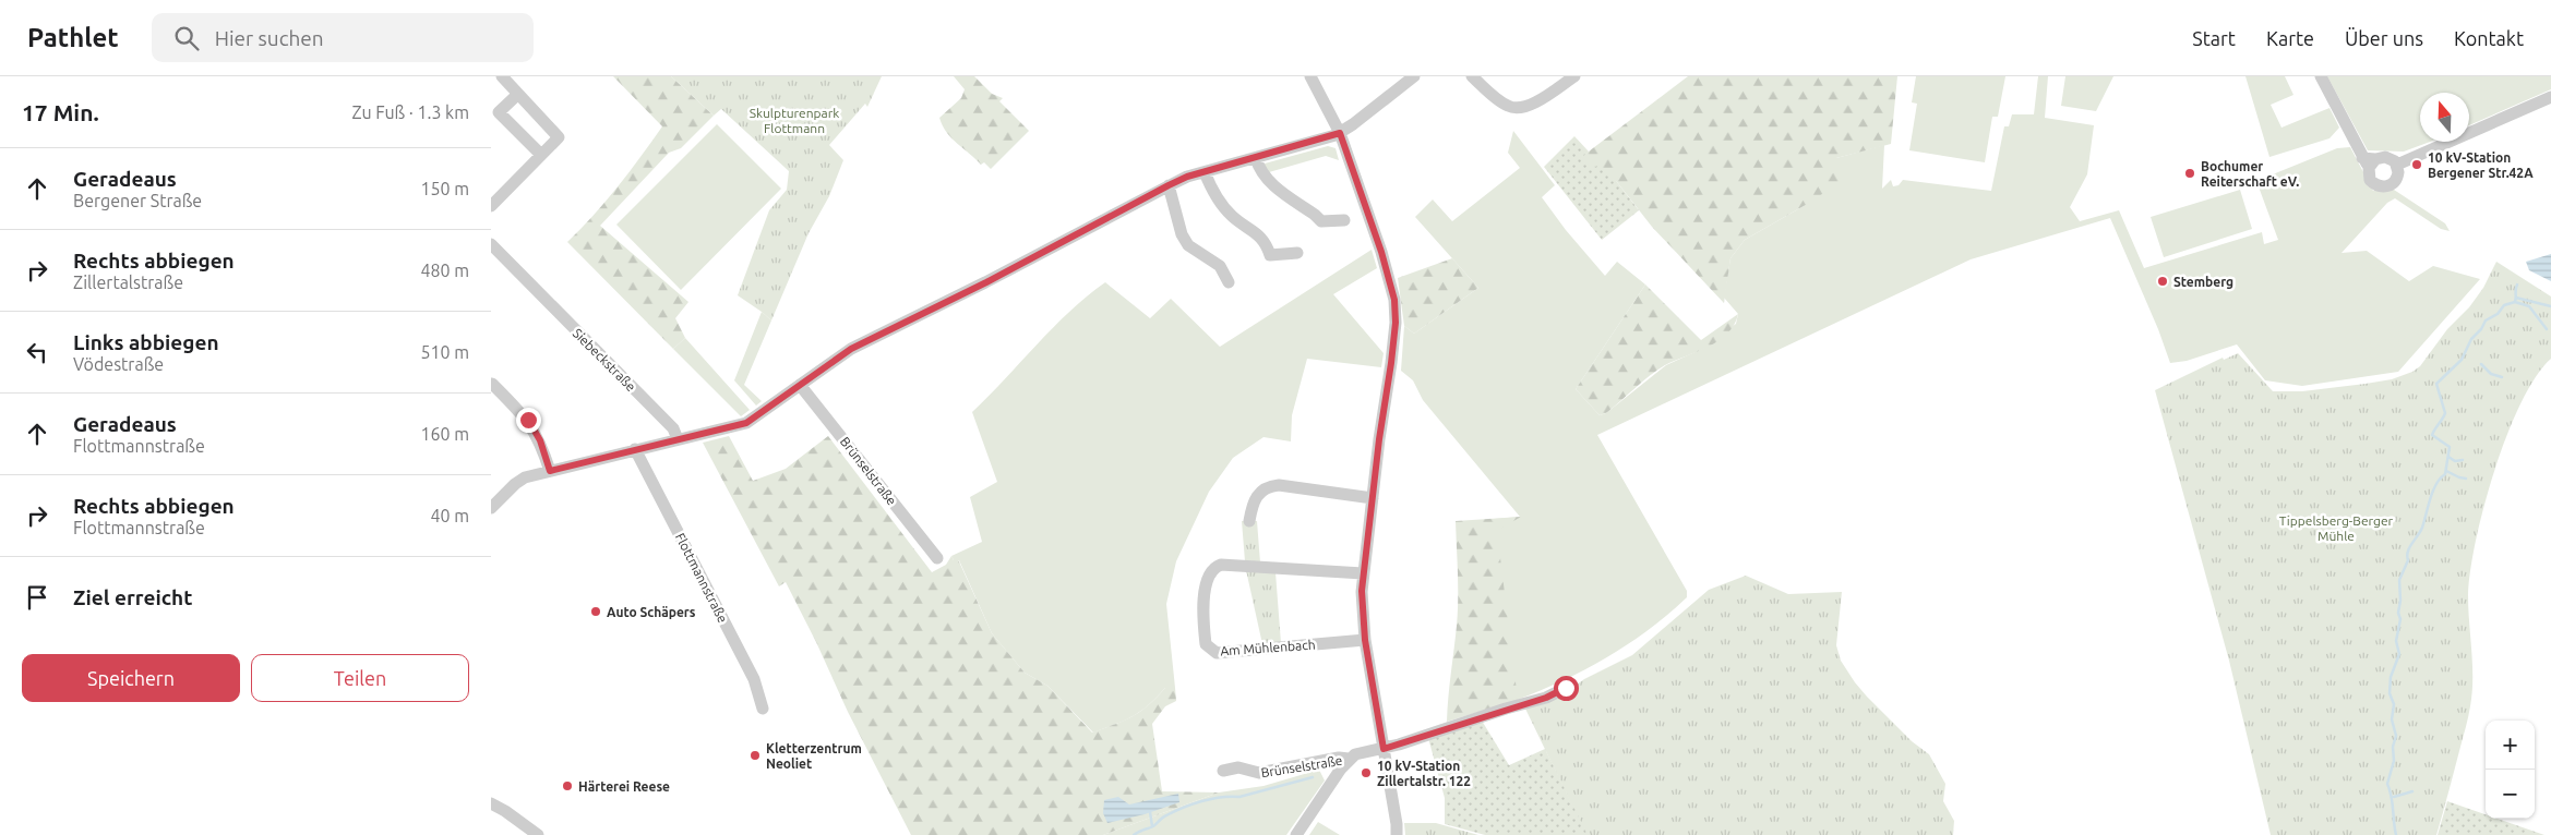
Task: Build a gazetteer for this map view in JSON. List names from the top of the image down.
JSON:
{
  "streets": {
    "street": [
      "Siebeckstraße",
      "Brünselstraße",
      "Flottmannstraße",
      "Am Mühlenbach"
    ]
  },
  "parks": ["Skulpturenpark Flottmann", "Tippelsberg-Berger Mühle"],
  "places": [
    "10 kV-Station Bergener Str.42A",
    "Bochumer Reiterschaft eV.",
    "Stemberg",
    "Auto Schäpers",
    "Kletterzentrum Neoliet",
    "10 kV-Station Zillertalstr. 122",
    "Härterei Reese"
  ],
  "north": "top",
  "page": {
    "header": "Pathlet",
    "search": "Hier suchen",
    "nav": [
      "Start",
      "Karte",
      "Über uns",
      "Kontakt"
    ],
    "heading": ["17 Min.", "Zu Fuß · 1.3 km"],
    "list": [
      ["Geradeaus", "Bergener Straße", "150 m"],
      ["Rechts abbiegen", "Zillertalstraße", "480 m"],
      ["Links abbiegen", "Vödestraße", "510 m"],
      ["Geradeaus", "Flottmannstraße", "160 m"],
      ["Rechts abbiegen", "Flottmannstraße", "40 m"],
      "Ziel erreicht"
    ],
    "buttons": ["Speichern", "Teilen"],
    "map_buttons": ["+", "−"]
  }
}
